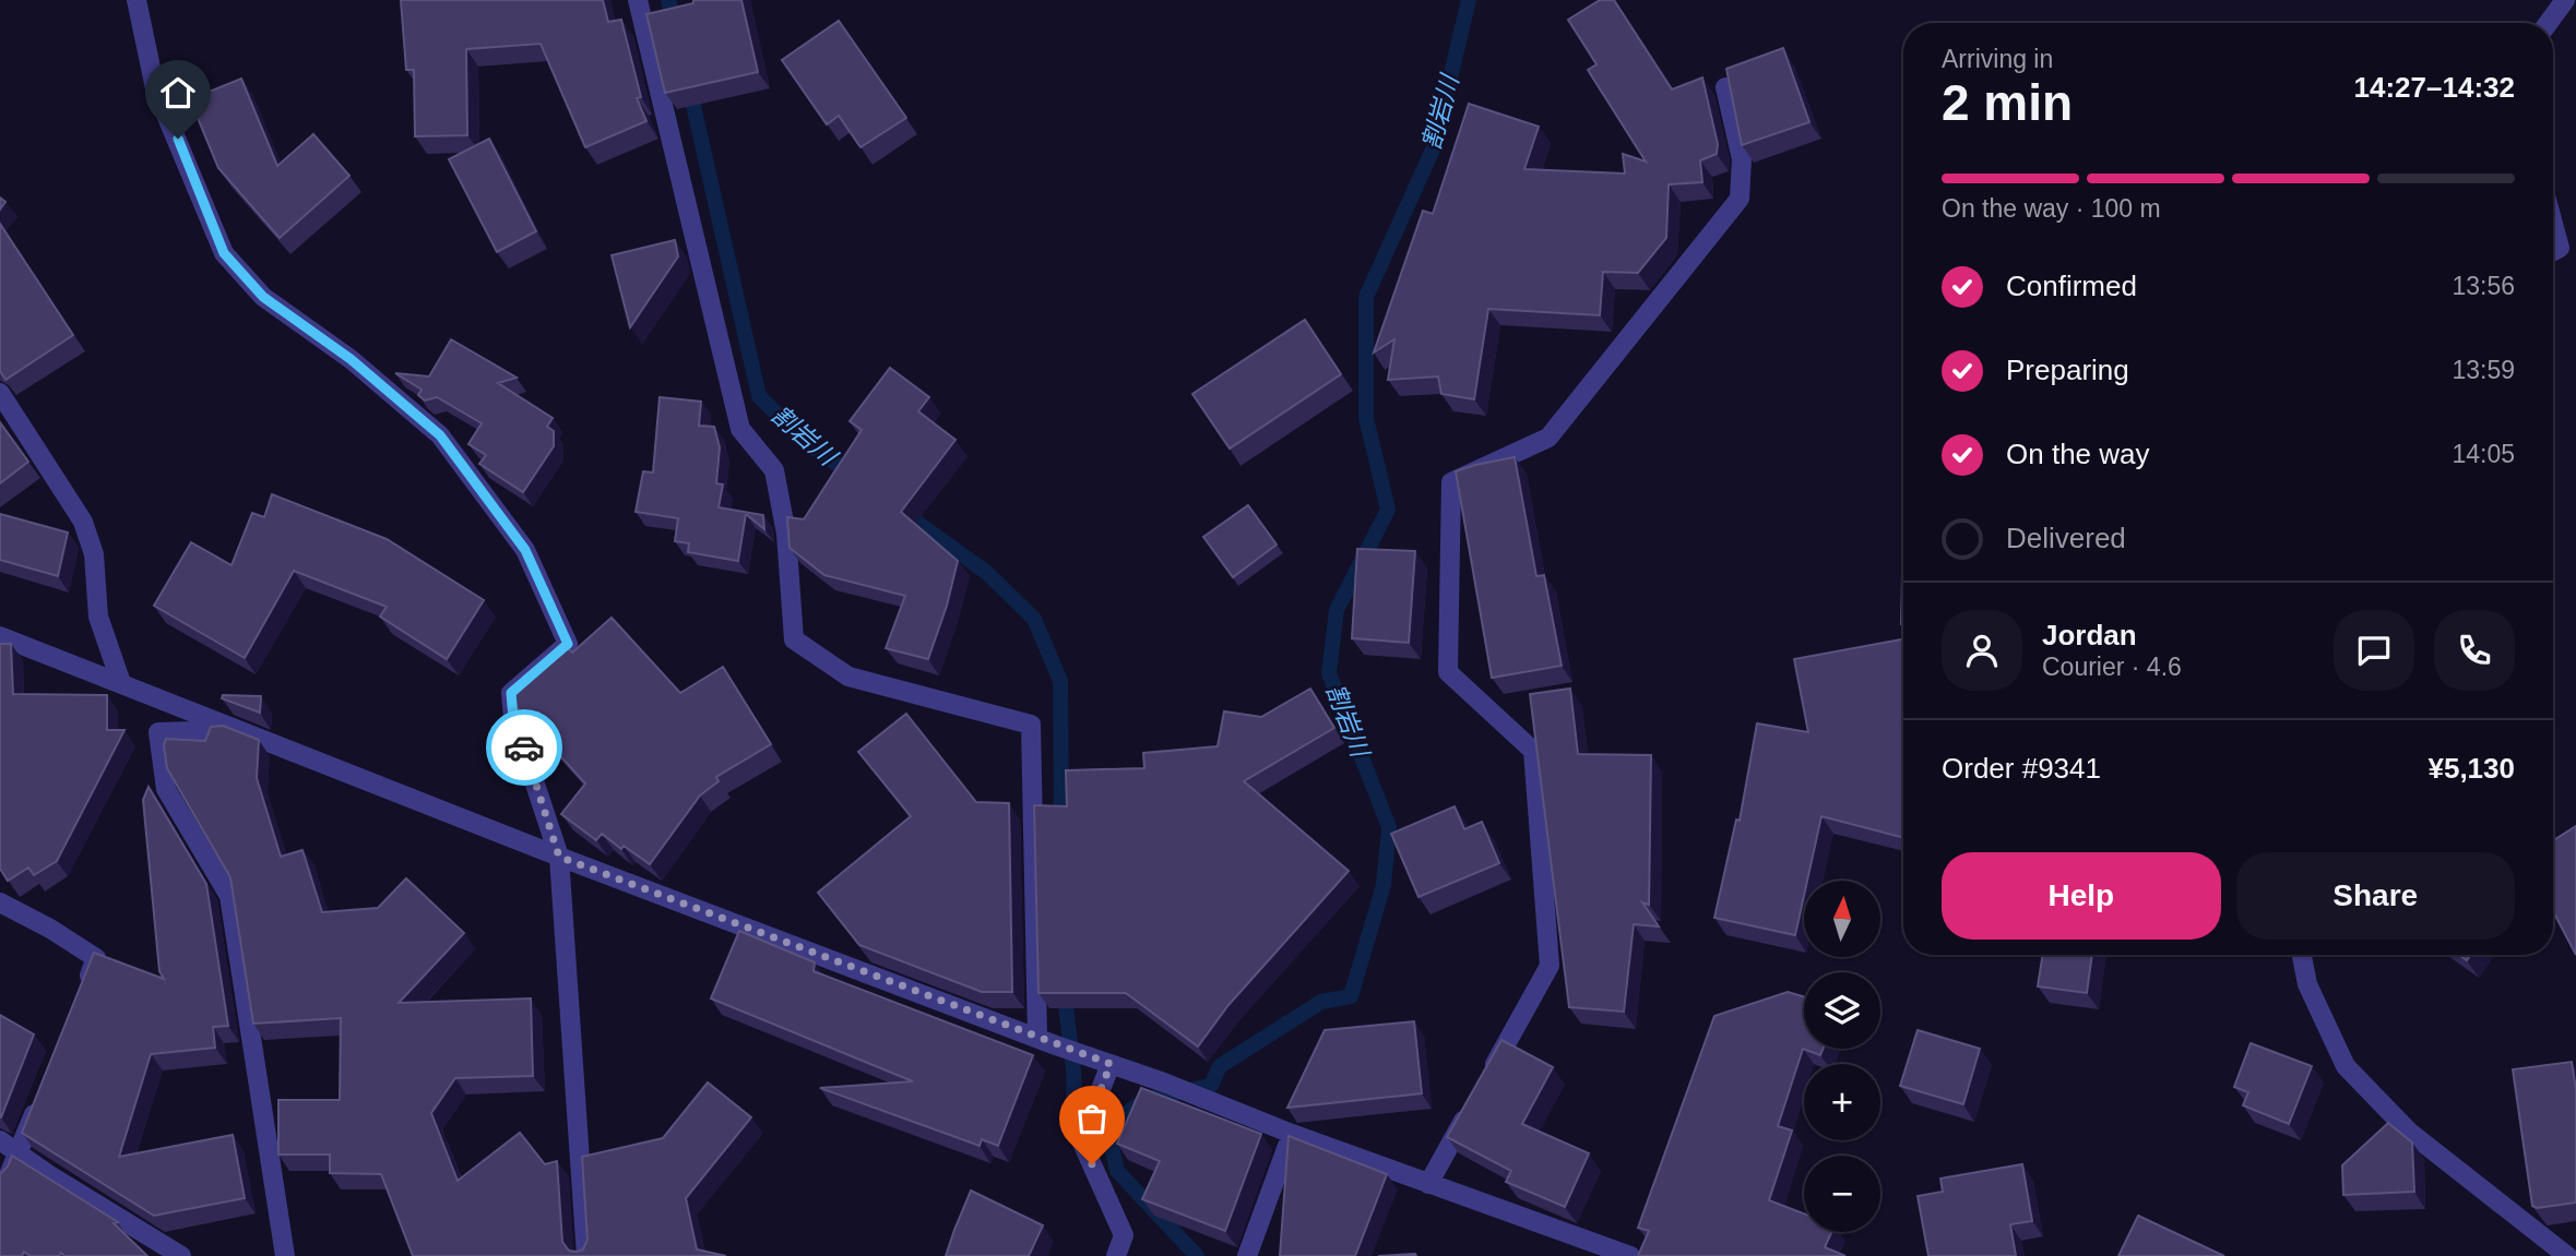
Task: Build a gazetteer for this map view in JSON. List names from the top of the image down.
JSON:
{
  "water": ["割岩川"],
  "north": "top",
  "page": {
    "heading": ["2 min", "Arriving in", "14:27–14:32"],
    "panel": [
      "Jordan",
      "Courier · 4.6",
      "Order #9341",
      "¥5,130"
    ],
    "bar": "On the way · 100 m",
    "list": [
      ["Confirmed", "13:56"],
      ["Preparing", "13:59"],
      ["On the way", "14:05"],
      "Delivered"
    ],
    "buttons": ["Help", "Share"],
    "map_buttons": ["+", "−"]
  }
}
